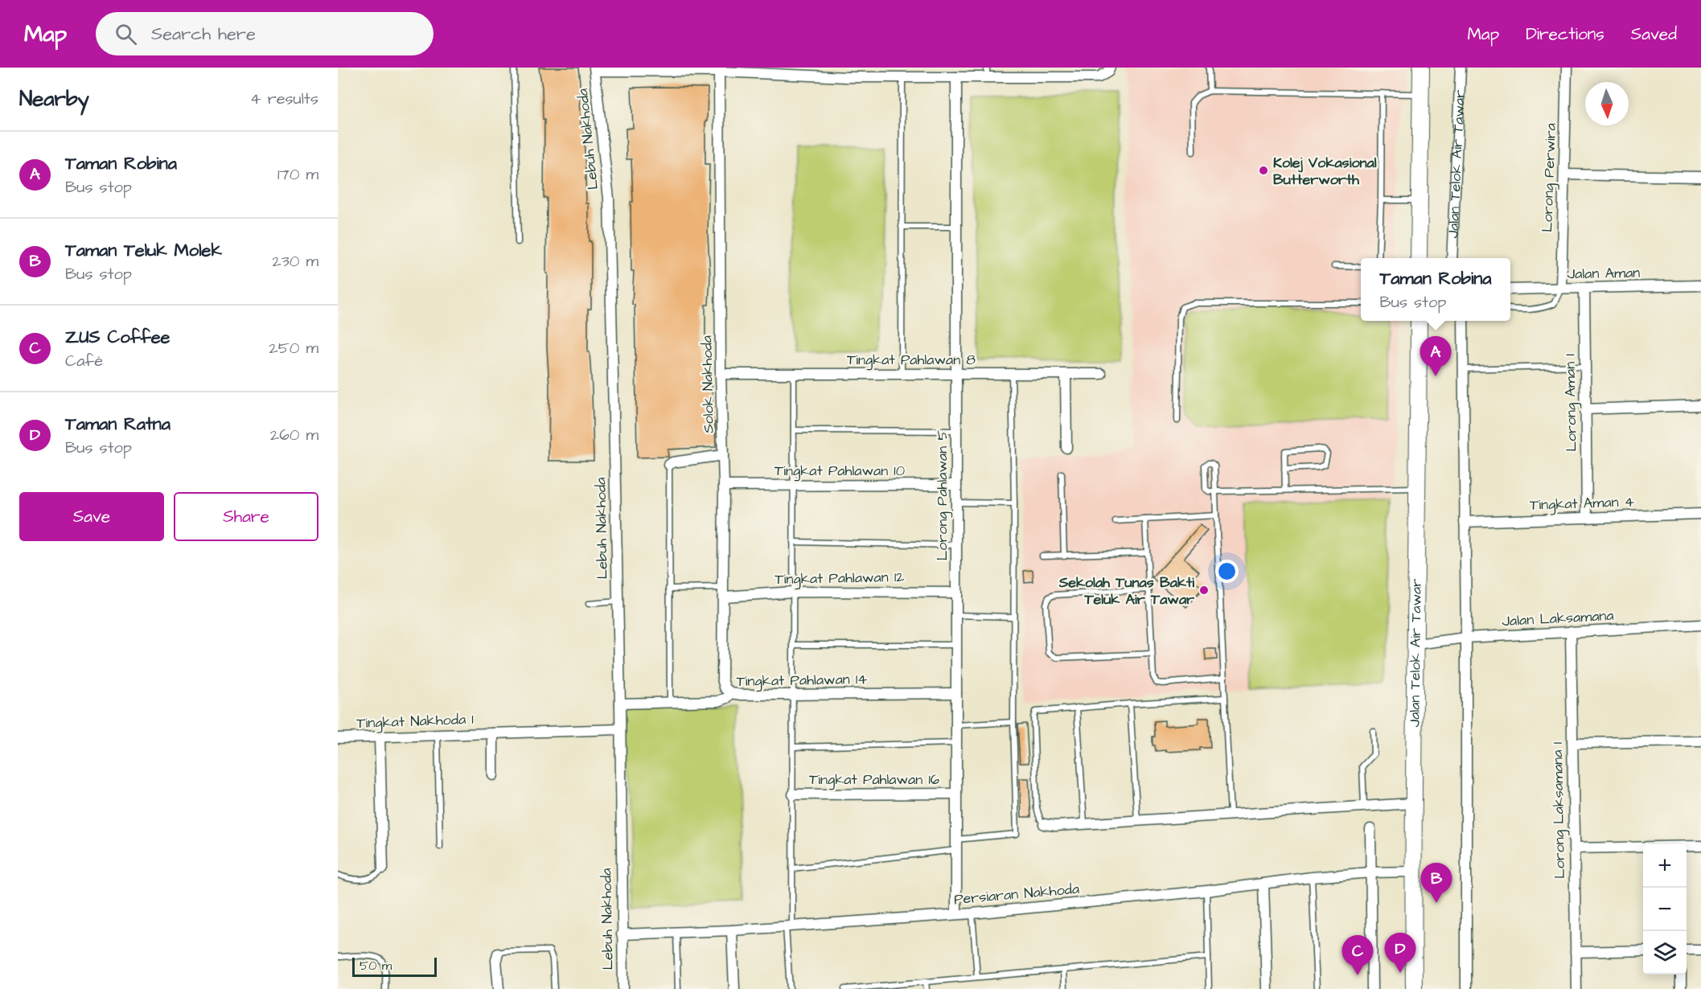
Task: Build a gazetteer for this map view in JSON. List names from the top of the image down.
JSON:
{
  "streets": {
    "main road": ["Jalan Telok Air Tawar"],
    "street": [
      "Lebuh Nakhoda",
      "Lorong Perwira",
      "Jalan Aman",
      "Tingkat Pahlawan 8",
      "Solok Nakhoda",
      "Lorong Aman 1",
      "Tingkat Pahlawan 10",
      "Lorong Pahlawan 5",
      "Tingkat Aman 4",
      "Tingkat Pahlawan 12",
      "Jalan Laksamana",
      "Tingkat Pahlawan 14",
      "Tingkat Nakhoda 1",
      "Tingkat Pahlawan 16",
      "Lorong Laksamana 1",
      "Persiaran Nakhoda"
    ]
  },
  "crossings": [
    ["Lebuh Nakhoda", "Tingkat Pahlawan 14"],
    ["Lebuh Nakhoda", "Tingkat Nakhoda 1"],
    ["Lebuh Nakhoda", "Persiaran Nakhoda"],
    ["Jalan Telok Air Tawar", "Jalan Laksamana"],
    ["Jalan Telok Air Tawar", "Persiaran Nakhoda"],
    ["Lorong Perwira", "Jalan Aman"],
    ["Jalan Aman", "Lorong Aman 1"],
    ["Tingkat Pahlawan 8", "Solok Nakhoda"],
    ["Tingkat Pahlawan 8", "Lorong Pahlawan 5"],
    ["Solok Nakhoda", "Tingkat Pahlawan 10"],
    ["Solok Nakhoda", "Tingkat Pahlawan 12"],
    ["Solok Nakhoda", "Tingkat Pahlawan 14"],
    ["Lorong Aman 1", "Tingkat Aman 4"],
    ["Tingkat Pahlawan 10", "Lorong Pahlawan 5"],
    ["Lorong Pahlawan 5", "Tingkat Pahlawan 12"],
    ["Lorong Pahlawan 5", "Tingkat Pahlawan 14"],
    ["Lorong Pahlawan 5", "Tingkat Pahlawan 16"],
    ["Lorong Pahlawan 5", "Persiaran Nakhoda"],
    ["Jalan Laksamana", "Lorong Laksamana 1"]
  ],
  "places": ["Kolej Vokasional Butterworth", "Sekolah Tunas Bakti Teluk Air Tawar"],
  "scale_bar": "50 m",
  "north": "bottom",
  "page": {
    "header": "Map",
    "search": "Search here",
    "nav": ["Map", "Directions", "Saved"],
    "heading": ["Nearby", "4 results"],
    "list": [
      {
        "mark": "A",
        "name": "Taman Robina",
        "note": "Bus stop",
        "value": "170 m"
      },
      {
        "mark": "B",
        "name": "Taman Teluk Molek",
        "note": "Bus stop",
        "value": "230 m"
      },
      {
        "mark": "C",
        "name": "ZUS Coffee",
        "note": "Café",
        "value": "250 m"
      },
      {
        "mark": "D",
        "name": "Taman Ratna",
        "note": "Bus stop",
        "value": "260 m"
      }
    ],
    "popup": ["Taman Robina", "Bus stop"],
    "pins": [
      "A",
      "B",
      "D",
      "C"
    ],
    "buttons": ["Save", "Share"],
    "map_buttons": ["+", "−"],
    "scale": "50 m"
  }
}
